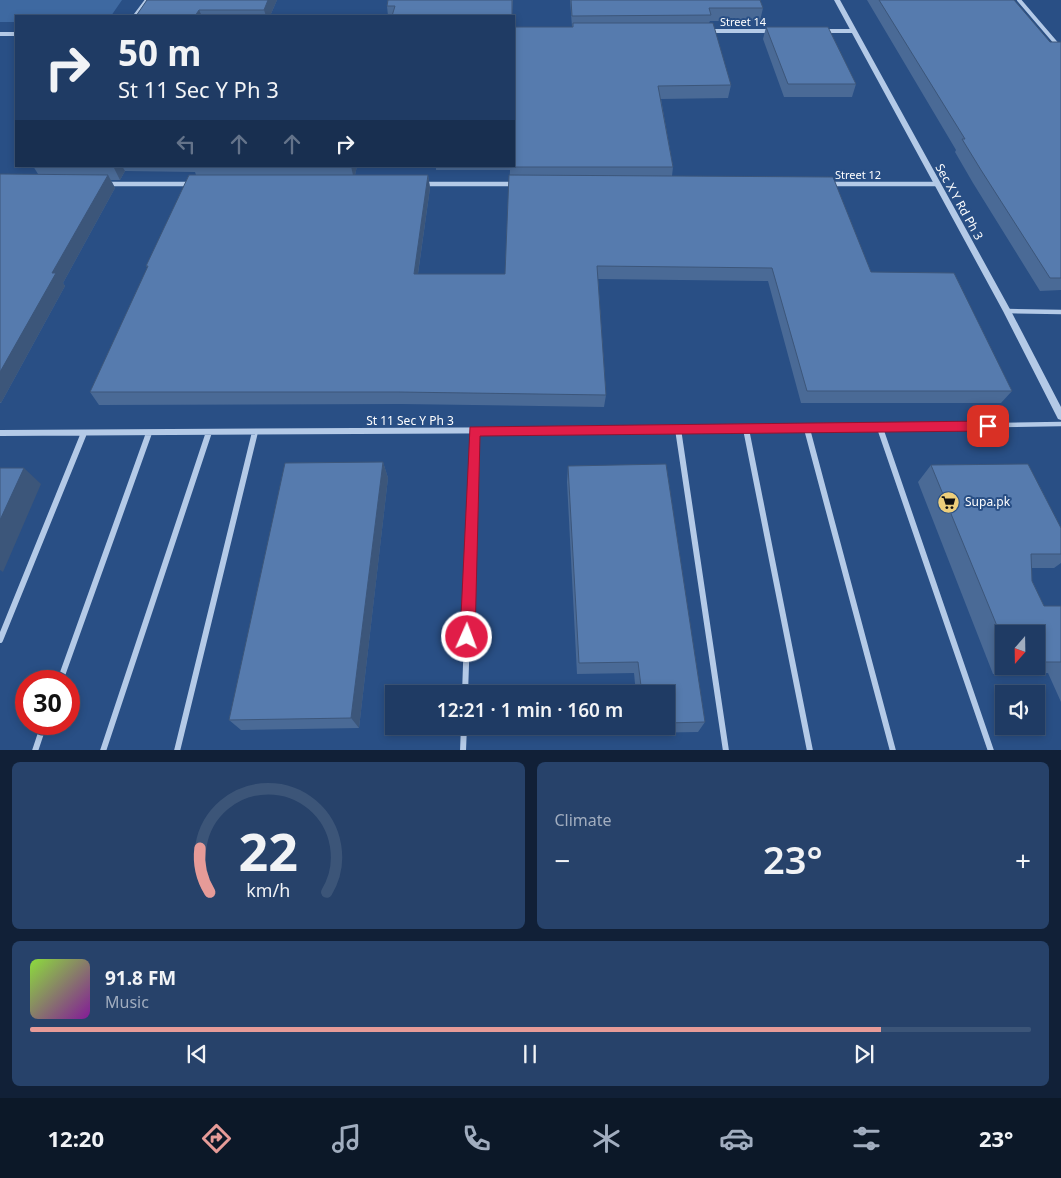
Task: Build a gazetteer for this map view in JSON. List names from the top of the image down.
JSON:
{
  "streets": {
    "street": [
      "Street 14",
      "Street 12",
      "Sec X Y Rd Ph 3",
      "St 11 Sec Y Ph 3"
    ]
  },
  "crossings": [
    ["Street 12", "Sec X Y Rd Ph 3"]
  ],
  "places": {
    "supermarket": ["Supa.pk"]
  },
  "north": "bottom",
  "page": {
    "turn": ["50 m", "St 11 Sec Y Ph 3"],
    "limit": "30",
    "trip": "12:21 · 1 min · 160 m",
    "tile": "Climate",
    "heat": ["−", "23°", "+"],
    "song": ["91.8 FM", "Music"],
    "tabs": ["12:20", "23°"],
    "gauge": ["22", "km/h"]
  }
}
